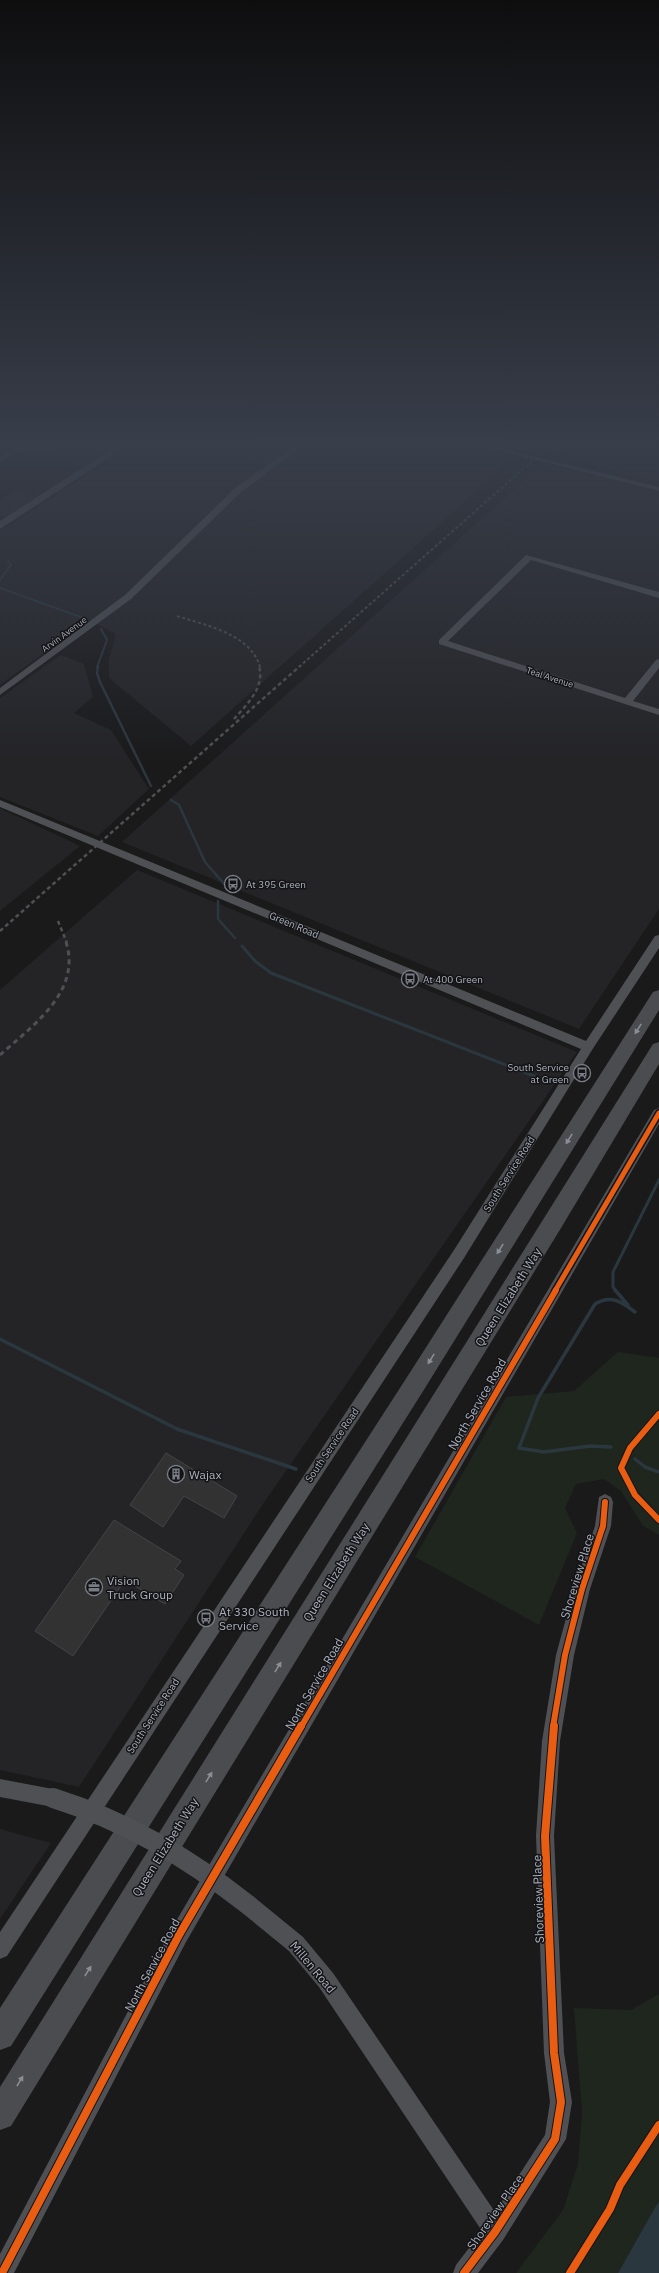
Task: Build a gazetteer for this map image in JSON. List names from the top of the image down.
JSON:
{
  "streets": {
    "highway": ["Queen Elizabeth Way"],
    "street": [
      "Arvin Avenue",
      "Teal Avenue",
      "Green Road",
      "South Service Road",
      "North Service Road",
      "Shoreview Place",
      "Millen Road"
    ]
  },
  "crossings": [
    ["Green Road", "South Service Road"],
    ["Shoreview Place", "Millen Road"]
  ],
  "places": {
    "bus stop": [
      "At 395 Green",
      "At 400 Green",
      "South Service at Green",
      "At 330 South Service"
    ],
    "building": ["Wajax"],
    "office": ["Vision Truck Group"]
  }
}
